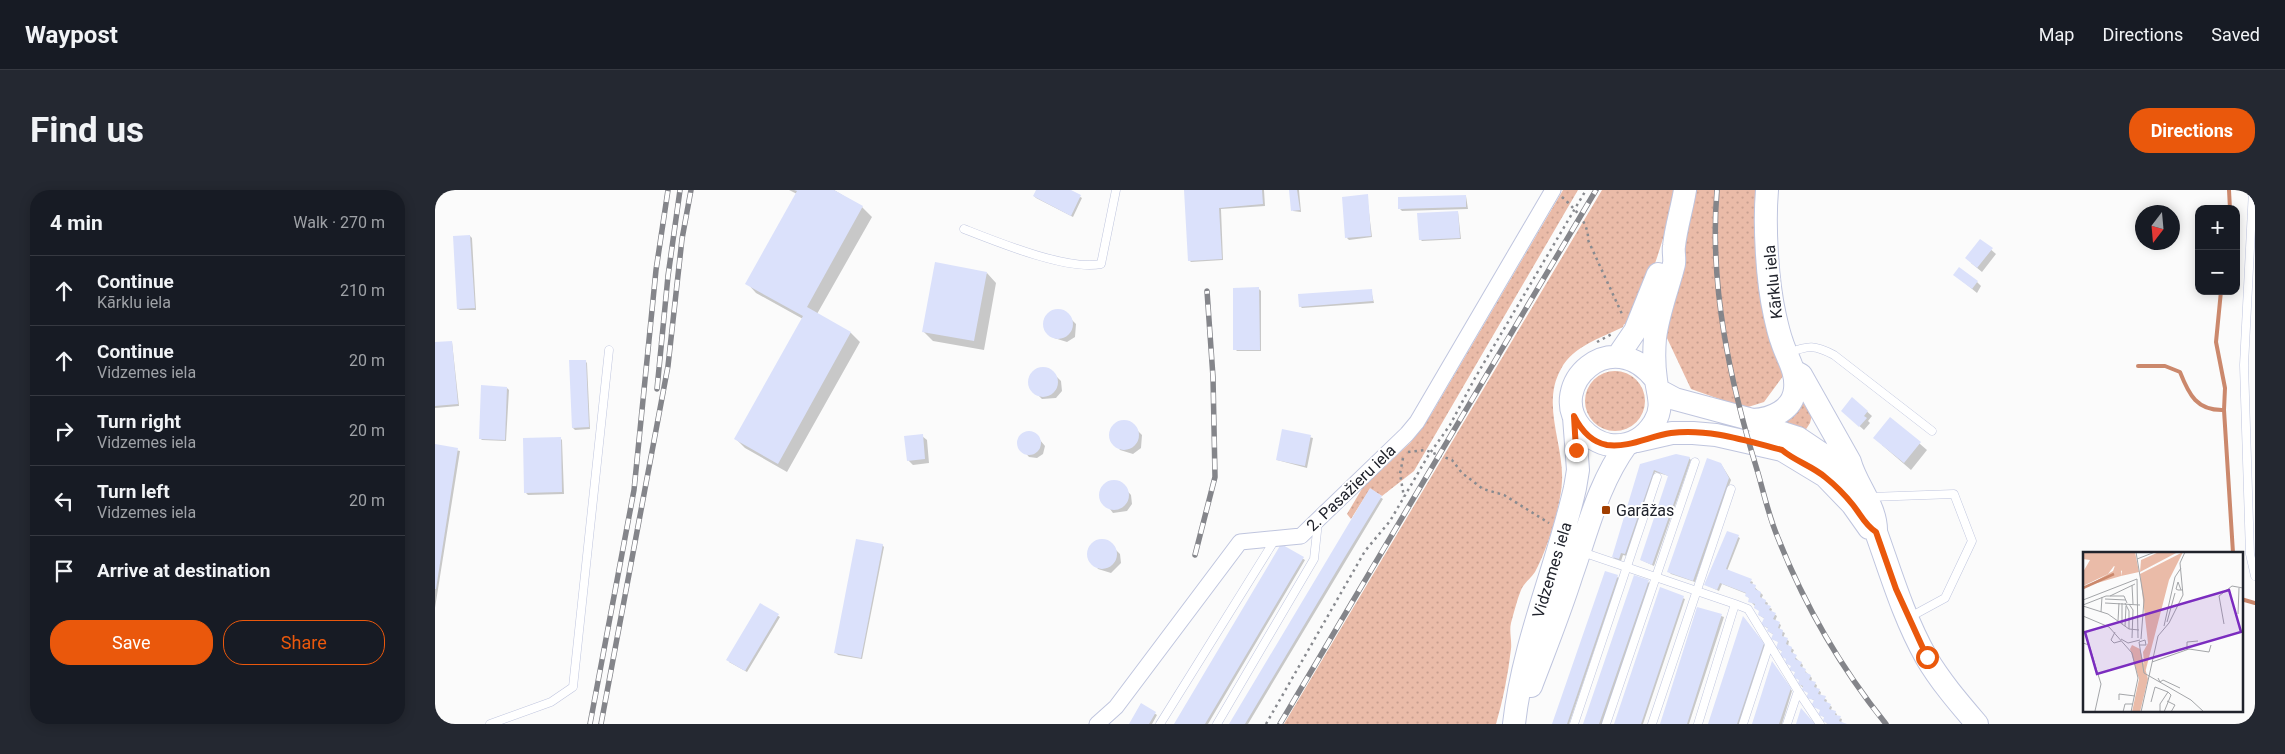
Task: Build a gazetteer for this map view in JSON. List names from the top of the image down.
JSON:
{
  "streets": {
    "street": ["Kārklu iela", "2. Pasažieru iela", "Vidzemes iela"]
  },
  "crossings": [
    ["Kārklu iela", "Vidzemes iela"]
  ],
  "places": {
    "transit": ["Garāžas"]
  },
  "north": "bottom",
  "page": {
    "header": "Waypost",
    "nav": ["Map", "Directions", "Saved"],
    "buttons": [
      "Directions",
      ["Save", "Share"]
    ],
    "title": "Find us",
    "heading": ["4 min", "Walk · 270 m"],
    "map_buttons": ["+", "−"],
    "list": [
      ["Continue", "Kārklu iela", "210 m"],
      ["Continue", "Vidzemes iela", "20 m"],
      ["Turn right", "Vidzemes iela", "20 m"],
      ["Turn left", "Vidzemes iela", "20 m"],
      "Arrive at destination"
    ]
  }
}
